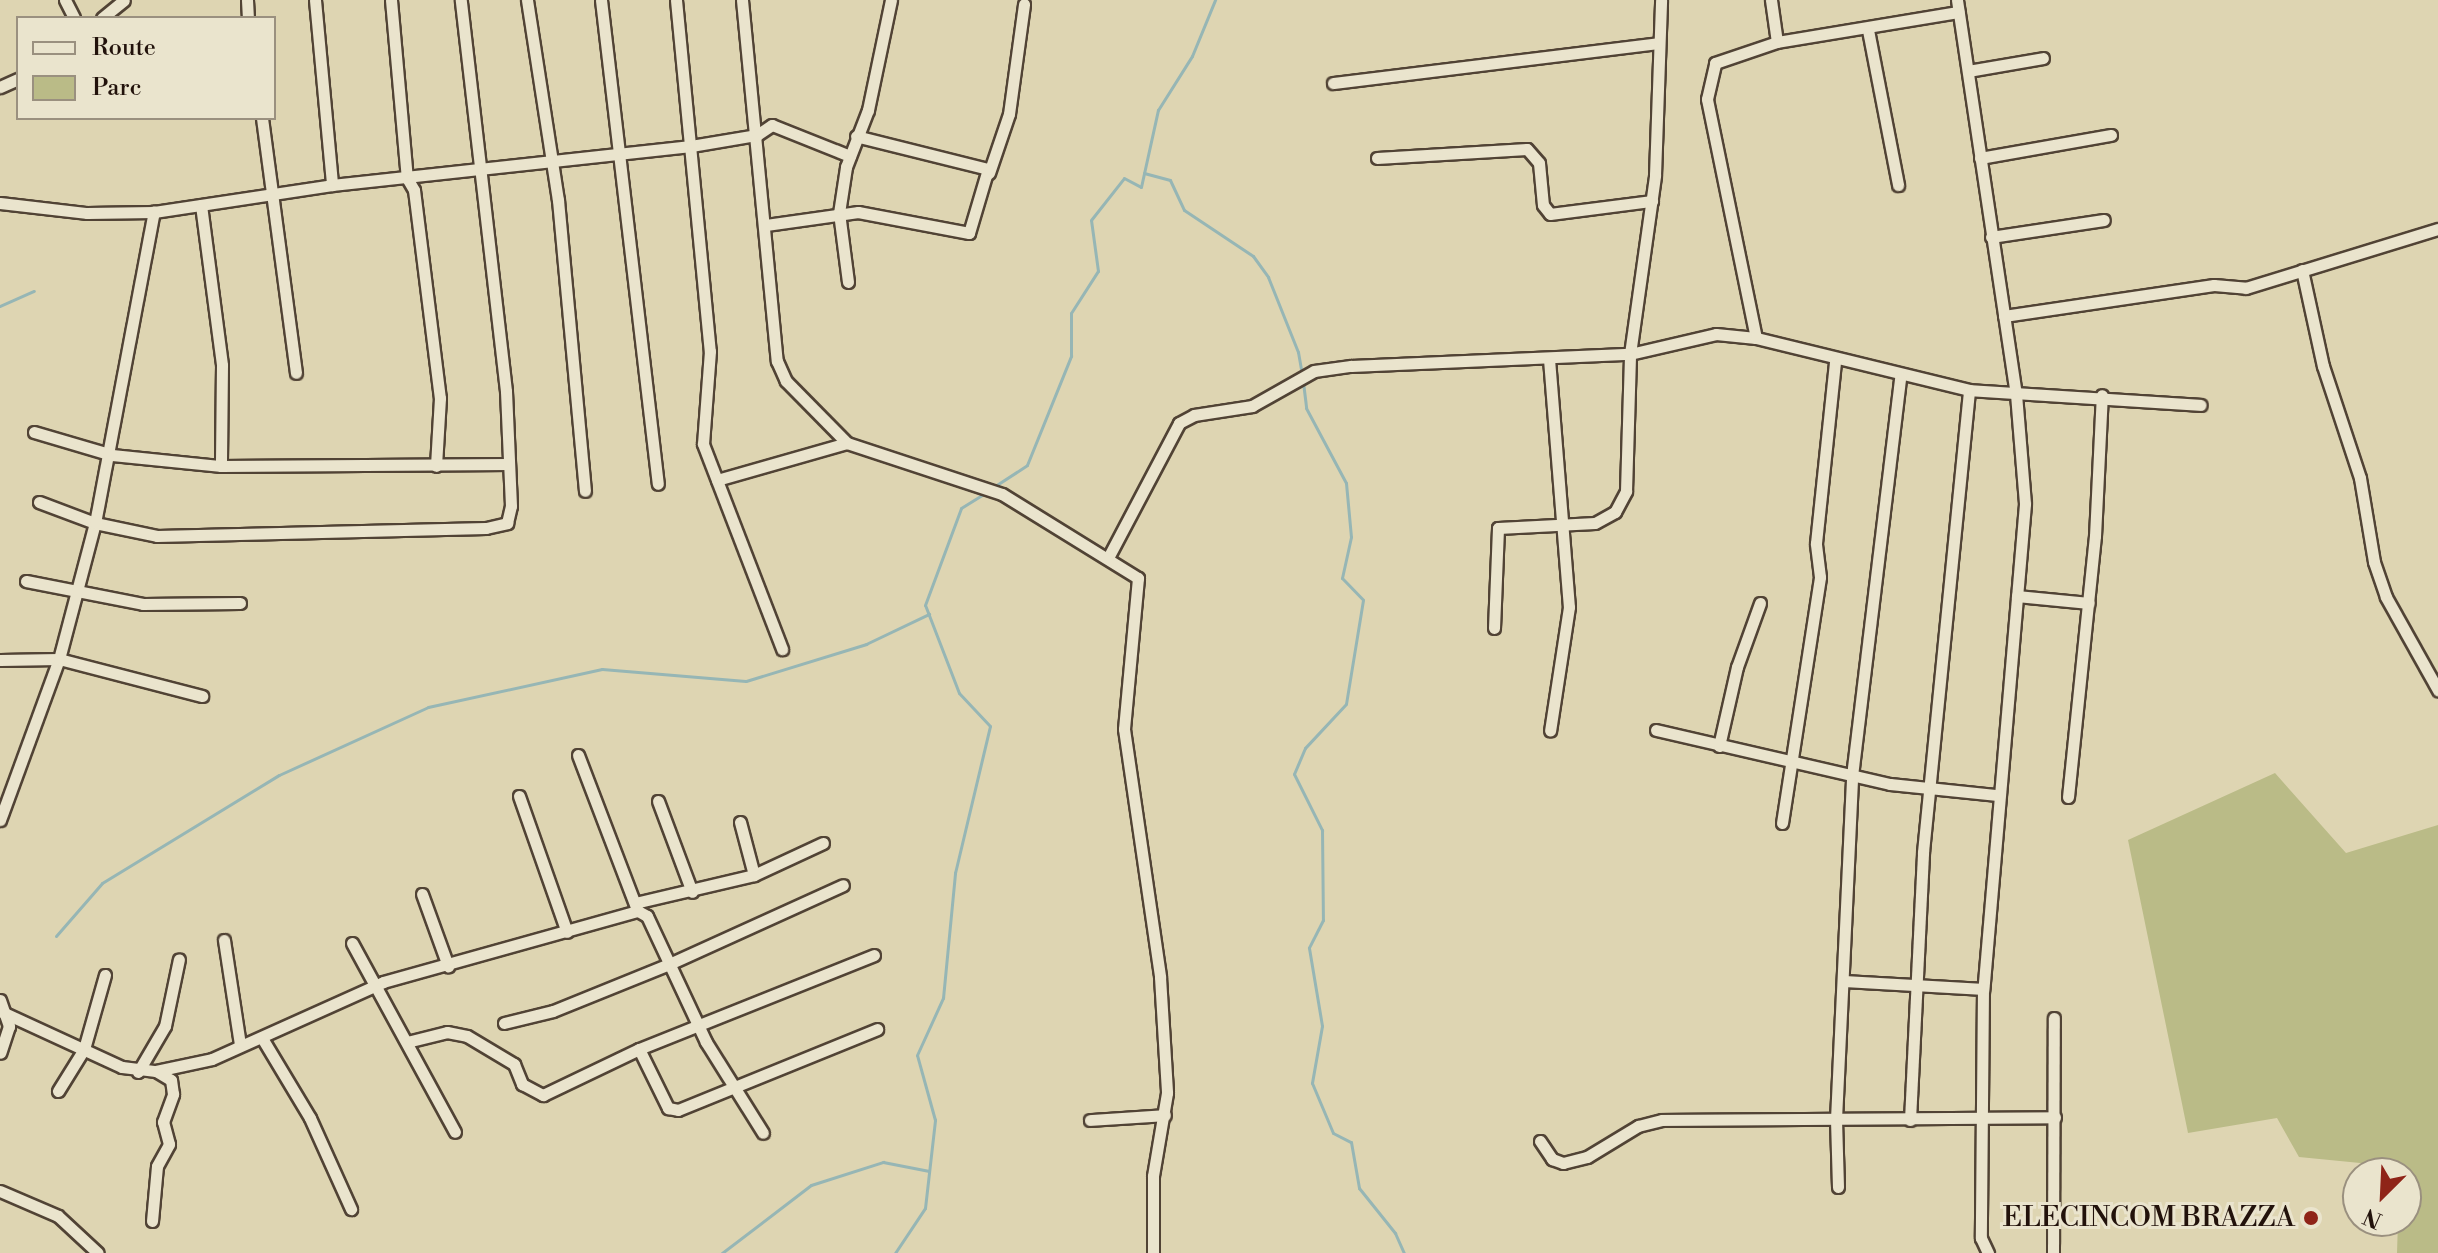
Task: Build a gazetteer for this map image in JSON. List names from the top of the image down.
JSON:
{
  "places": ["ELECINCOM BRAZZA"],
  "legend": ["Route", "Parc"],
  "north": "bottom left"
}
